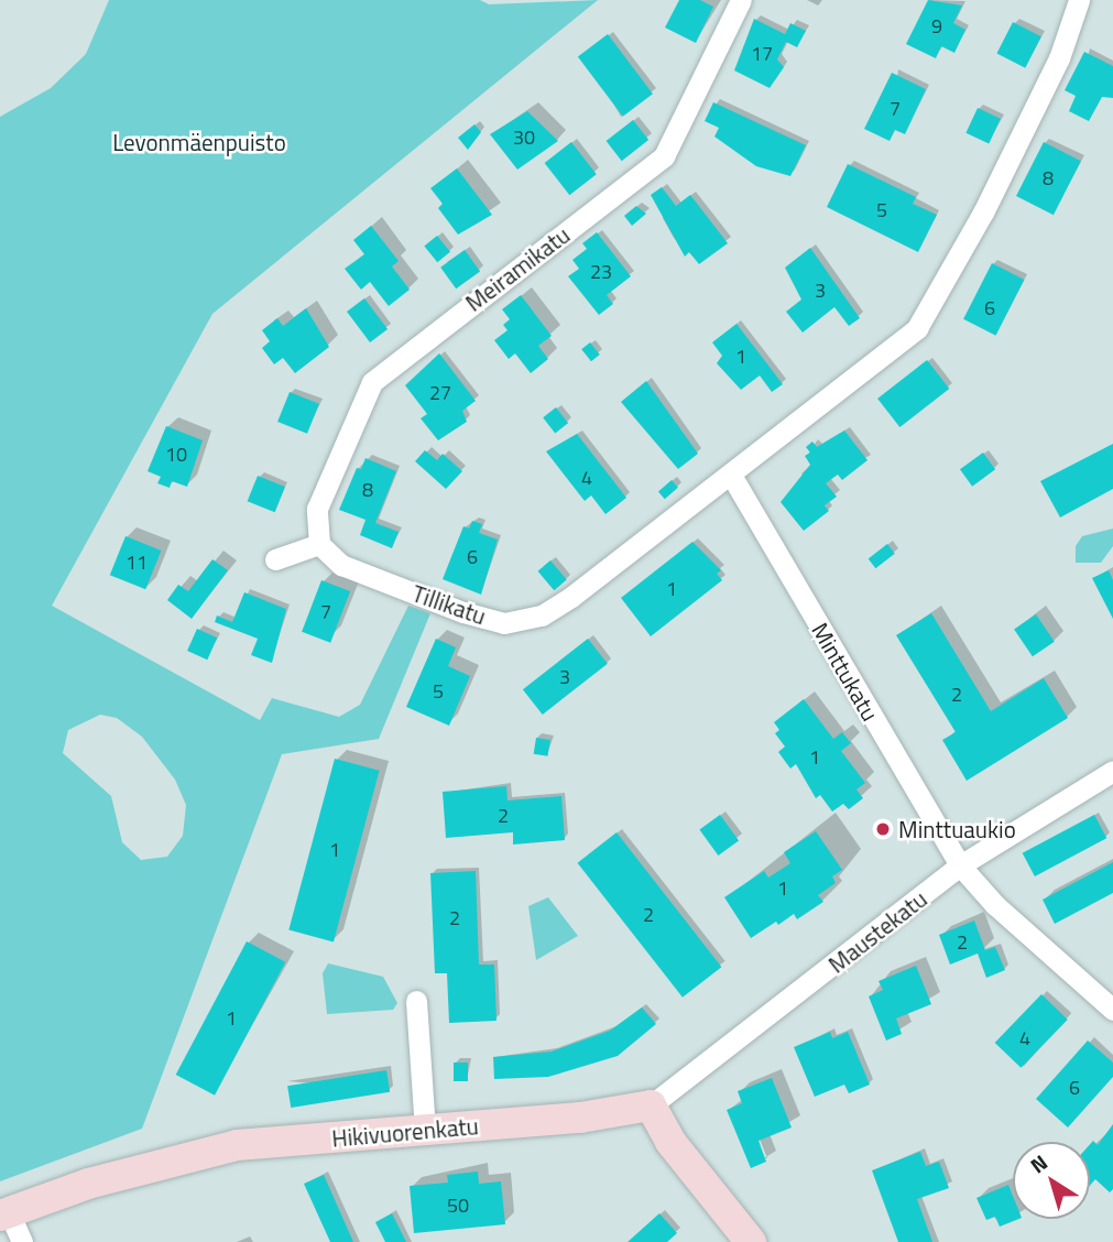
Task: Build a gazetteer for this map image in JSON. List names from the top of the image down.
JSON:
{
  "streets": {
    "street": [
      "Meiramikatu",
      "Tillikatu",
      "Minttukatu",
      "Maustekatu",
      "Hikivuorenkatu"
    ]
  },
  "crossings": [
    ["Meiramikatu", "Tillikatu"],
    ["Tillikatu", "Minttukatu"],
    ["Minttukatu", "Maustekatu"],
    ["Maustekatu", "Hikivuorenkatu"]
  ],
  "parks": ["Levonmäenpuisto"],
  "places": ["Minttuaukio"],
  "house_numbers": [
    "9",
    "17",
    "7",
    "30",
    "8",
    "5",
    "23",
    "3",
    "6",
    "1",
    "27",
    "10",
    "4",
    "8",
    "6",
    "11",
    "1",
    "7",
    "3",
    "5",
    "2",
    "1",
    "2",
    "1",
    "1",
    "2",
    "2",
    "2",
    "1",
    "4",
    "6",
    "50"
  ],
  "north": "top left"
}
